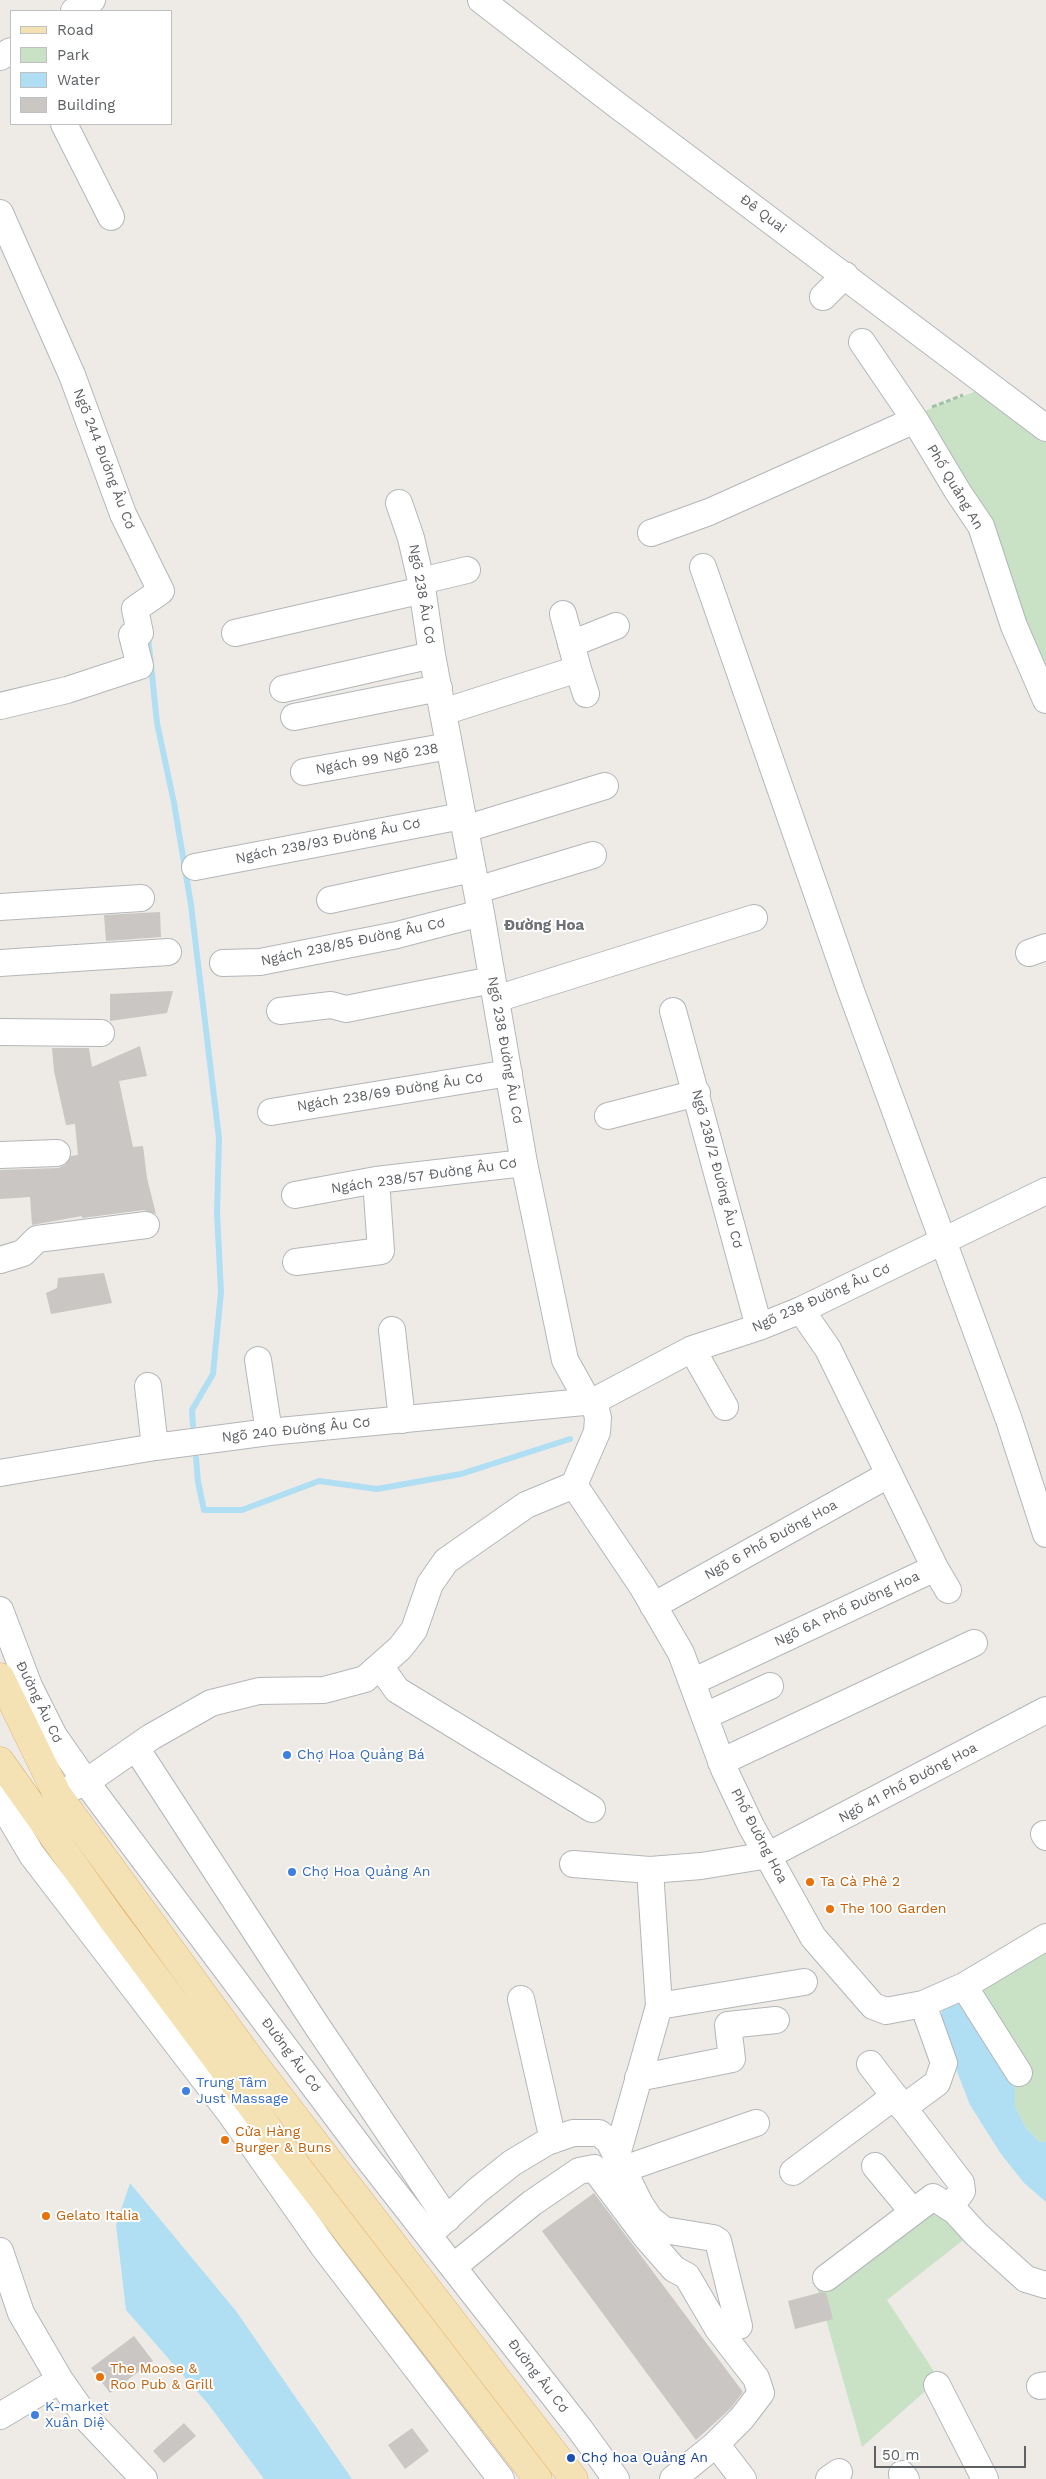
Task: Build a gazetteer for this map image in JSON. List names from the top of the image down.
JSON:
{
  "streets": {
    "main road": ["Đường Âu Cơ"],
    "street": [
      "Đê Quai",
      "Ngõ 244 Đường Âu Cơ",
      "Phố Quảng An",
      "Ngõ 238 Âu Cơ",
      "Ngách 99 Ngõ 238",
      "Ngách 238/93 Đường Âu Cơ",
      "Ngách 238/85 Đường Âu Cơ",
      "Ngõ 238 Đường Âu Cơ",
      "Ngách 238/69 Đường Âu Cơ",
      "Ngõ 238/2 Đường Âu Cơ",
      "Ngách 238/57 Đường Âu Cơ",
      "Ngõ 240 Đường Âu Cơ",
      "Ngõ 6 Phố Đường Hoa",
      "Ngõ 6A Phố Đường Hoa",
      "Ngõ 41 Phố Đường Hoa",
      "Phố Đường Hoa"
    ]
  },
  "crossings": [
    ["Ngõ 238 Âu Cơ", "Ngõ 238 Đường Âu Cơ"],
    ["Ngách 99 Ngõ 238", "Ngõ 238 Đường Âu Cơ"],
    ["Ngách 238/93 Đường Âu Cơ", "Ngõ 238 Đường Âu Cơ"],
    ["Ngách 238/85 Đường Âu Cơ", "Ngõ 238 Đường Âu Cơ"],
    ["Ngõ 238 Đường Âu Cơ", "Ngách 238/69 Đường Âu Cơ"],
    ["Ngõ 238 Đường Âu Cơ", "Ngõ 238/2 Đường Âu Cơ"],
    ["Ngõ 238 Đường Âu Cơ", "Ngách 238/57 Đường Âu Cơ"],
    ["Ngõ 238 Đường Âu Cơ", "Ngõ 240 Đường Âu Cơ"],
    ["Ngõ 238 Đường Âu Cơ", "Ngõ 6A Phố Đường Hoa"],
    ["Ngõ 6 Phố Đường Hoa", "Ngõ 6A Phố Đường Hoa"],
    ["Ngõ 6 Phố Đường Hoa", "Phố Đường Hoa"],
    ["Ngõ 6A Phố Đường Hoa", "Phố Đường Hoa"],
    ["Ngõ 41 Phố Đường Hoa", "Phố Đường Hoa"]
  ],
  "districts": ["Đường Hoa"],
  "places": [
    "Chợ Hoa Quảng Bá",
    "Chợ Hoa Quảng An",
    "Ta Cà Phê 2",
    "The 100 Garden",
    "Trung Tâm Just Massage",
    "Cửa Hàng Burger & Buns",
    "Gelato Italia",
    "The Moose & Roo Pub & Grill",
    "K-market Xuân Diệ",
    "Chợ hoa Quảng An"
  ],
  "legend": [
    "Road",
    "Park",
    "Water",
    "Building"
  ],
  "scale_bar": "50 m"
}
